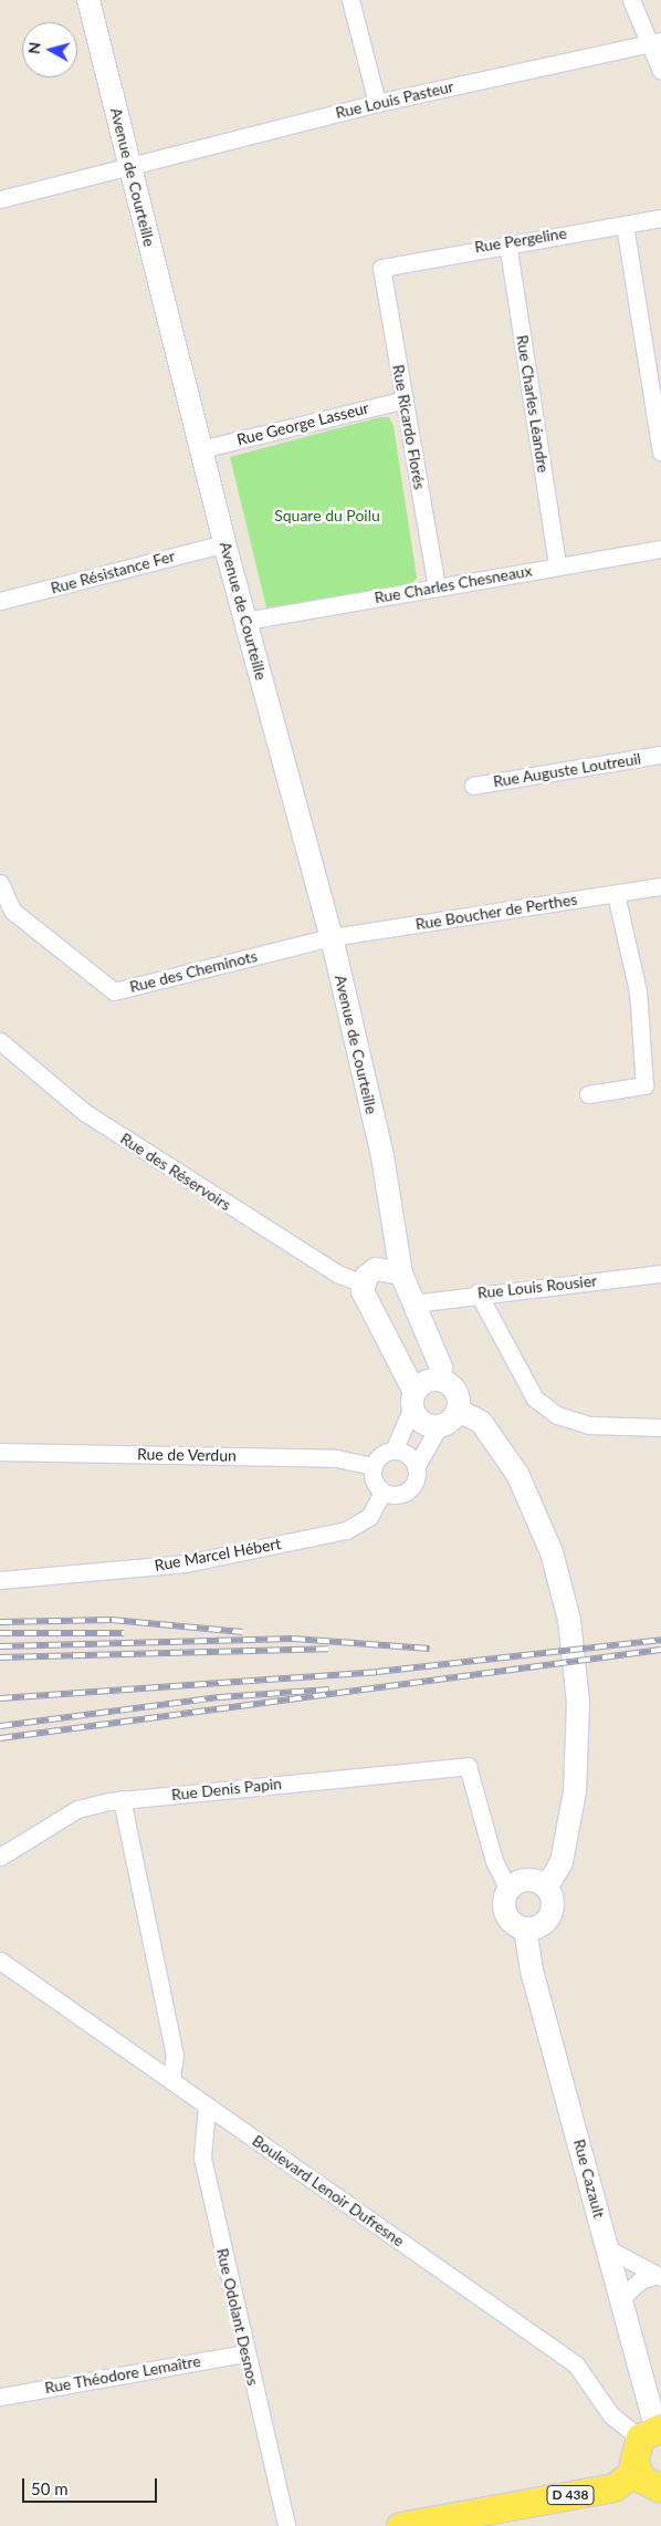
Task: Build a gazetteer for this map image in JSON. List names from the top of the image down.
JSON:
{
  "streets": {
    "main road": ["D 438"],
    "street": [
      "Rue Louis Pasteur",
      "Avenue de Courteille",
      "Rue Pergeline",
      "Rue Charles Léandre",
      "Rue George Lasseur",
      "Rue Ricardo Florés",
      "Rue Résistance Fer",
      "Rue Charles Chesneaux",
      "Rue Auguste Loutreuil",
      "Rue Boucher de Perthes",
      "Rue des Cheminots",
      "Rue des Réservoirs",
      "Rue Louis Rousier",
      "Rue de Verdun",
      "Rue Marcel Hébert",
      "Rue Denis Papin",
      "Rue Cazault",
      "Boulevard Lenoir Dufresne",
      "Rue Odolant Desnos",
      "Rue Théodore Lemaître"
    ]
  },
  "crossings": [
    ["Rue Louis Pasteur", "Avenue de Courteille"],
    ["Avenue de Courteille", "Rue George Lasseur"],
    ["Avenue de Courteille", "Rue Résistance Fer"],
    ["Avenue de Courteille", "Rue Charles Chesneaux"],
    ["Avenue de Courteille", "Rue Boucher de Perthes"],
    ["Avenue de Courteille", "Rue des Cheminots"],
    ["Avenue de Courteille", "Rue des Réservoirs"],
    ["Avenue de Courteille", "Rue Louis Rousier"],
    ["Rue Pergeline", "Rue Charles Léandre"],
    ["Rue Pergeline", "Rue Ricardo Florés"],
    ["Rue Charles Léandre", "Rue Charles Chesneaux"],
    ["Rue George Lasseur", "Rue Ricardo Florés"],
    ["Rue Ricardo Florés", "Rue Charles Chesneaux"],
    ["Rue Boucher de Perthes", "Rue des Cheminots"],
    ["Rue de Verdun", "Rue Marcel Hébert"],
    ["Rue Denis Papin", "Rue Cazault"],
    ["Rue Cazault", "Boulevard Lenoir Dufresne"],
    ["Boulevard Lenoir Dufresne", "Rue Odolant Desnos"],
    ["Rue Odolant Desnos", "Rue Théodore Lemaître"]
  ],
  "parks": ["Square du Poilu"],
  "scale_bar": "50 m",
  "north": "left"
}
